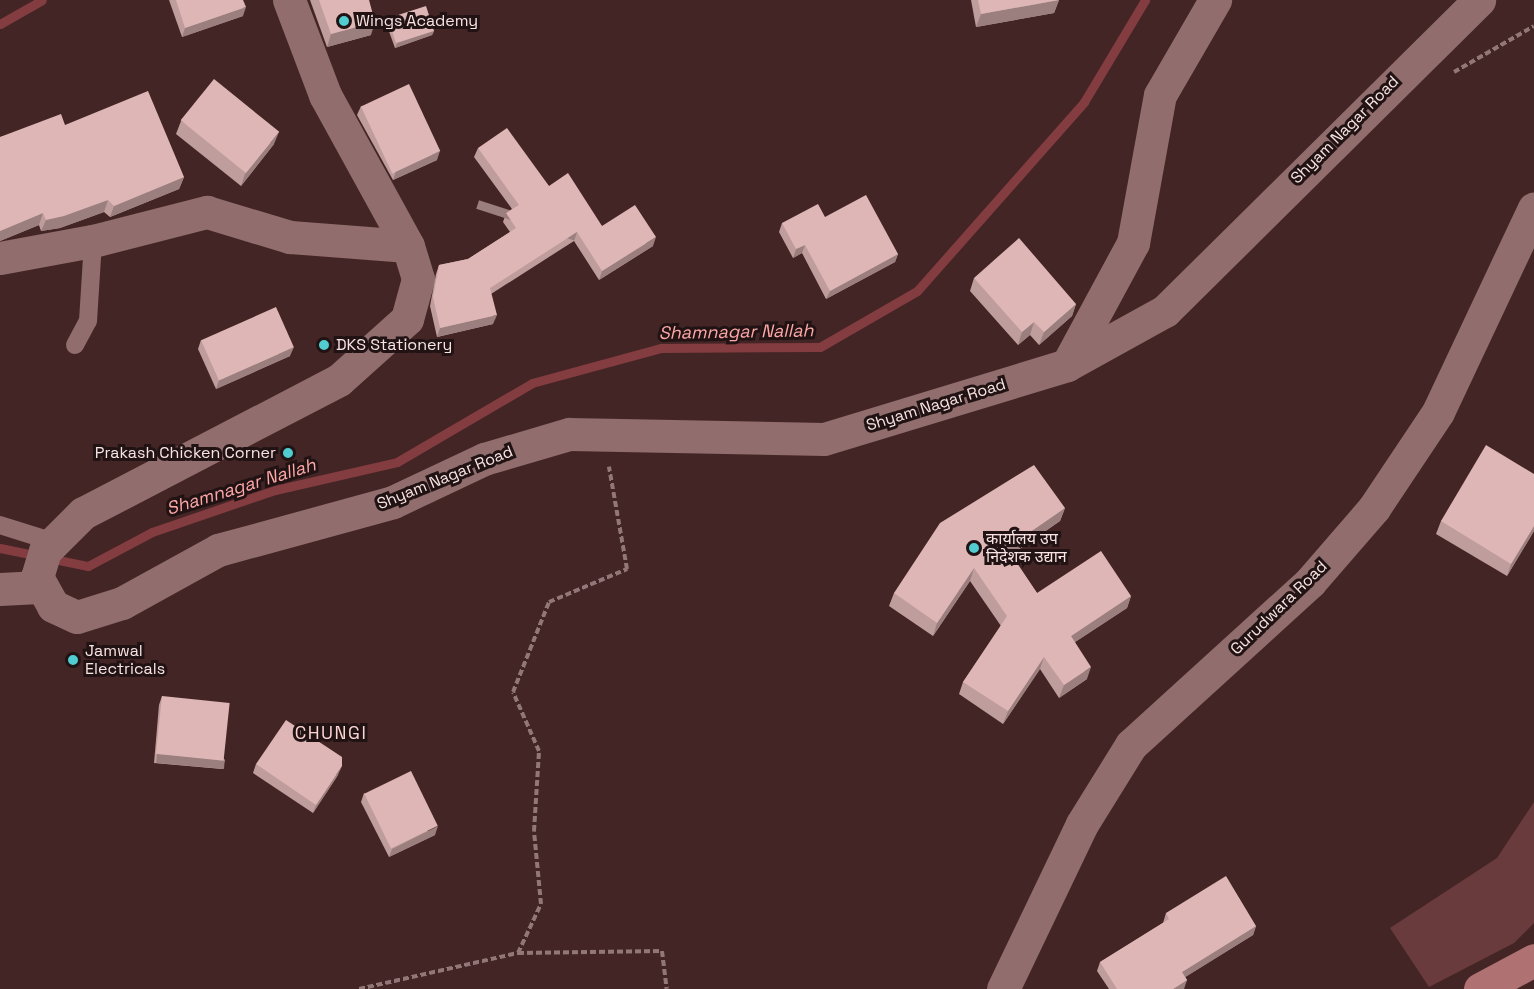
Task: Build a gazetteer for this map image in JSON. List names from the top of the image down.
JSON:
{
  "streets": {
    "street": ["Shyam Nagar Road", "Gurudwara Road"]
  },
  "districts": ["CHUNGI"],
  "water": ["Shamnagar Nallah"],
  "places": [
    "Wings Academy",
    "DKS Stationery",
    "Prakash Chicken Corner",
    "कार्यालय उप निदेशक उद्यान",
    "Jamwal Electricals"
  ]
}
